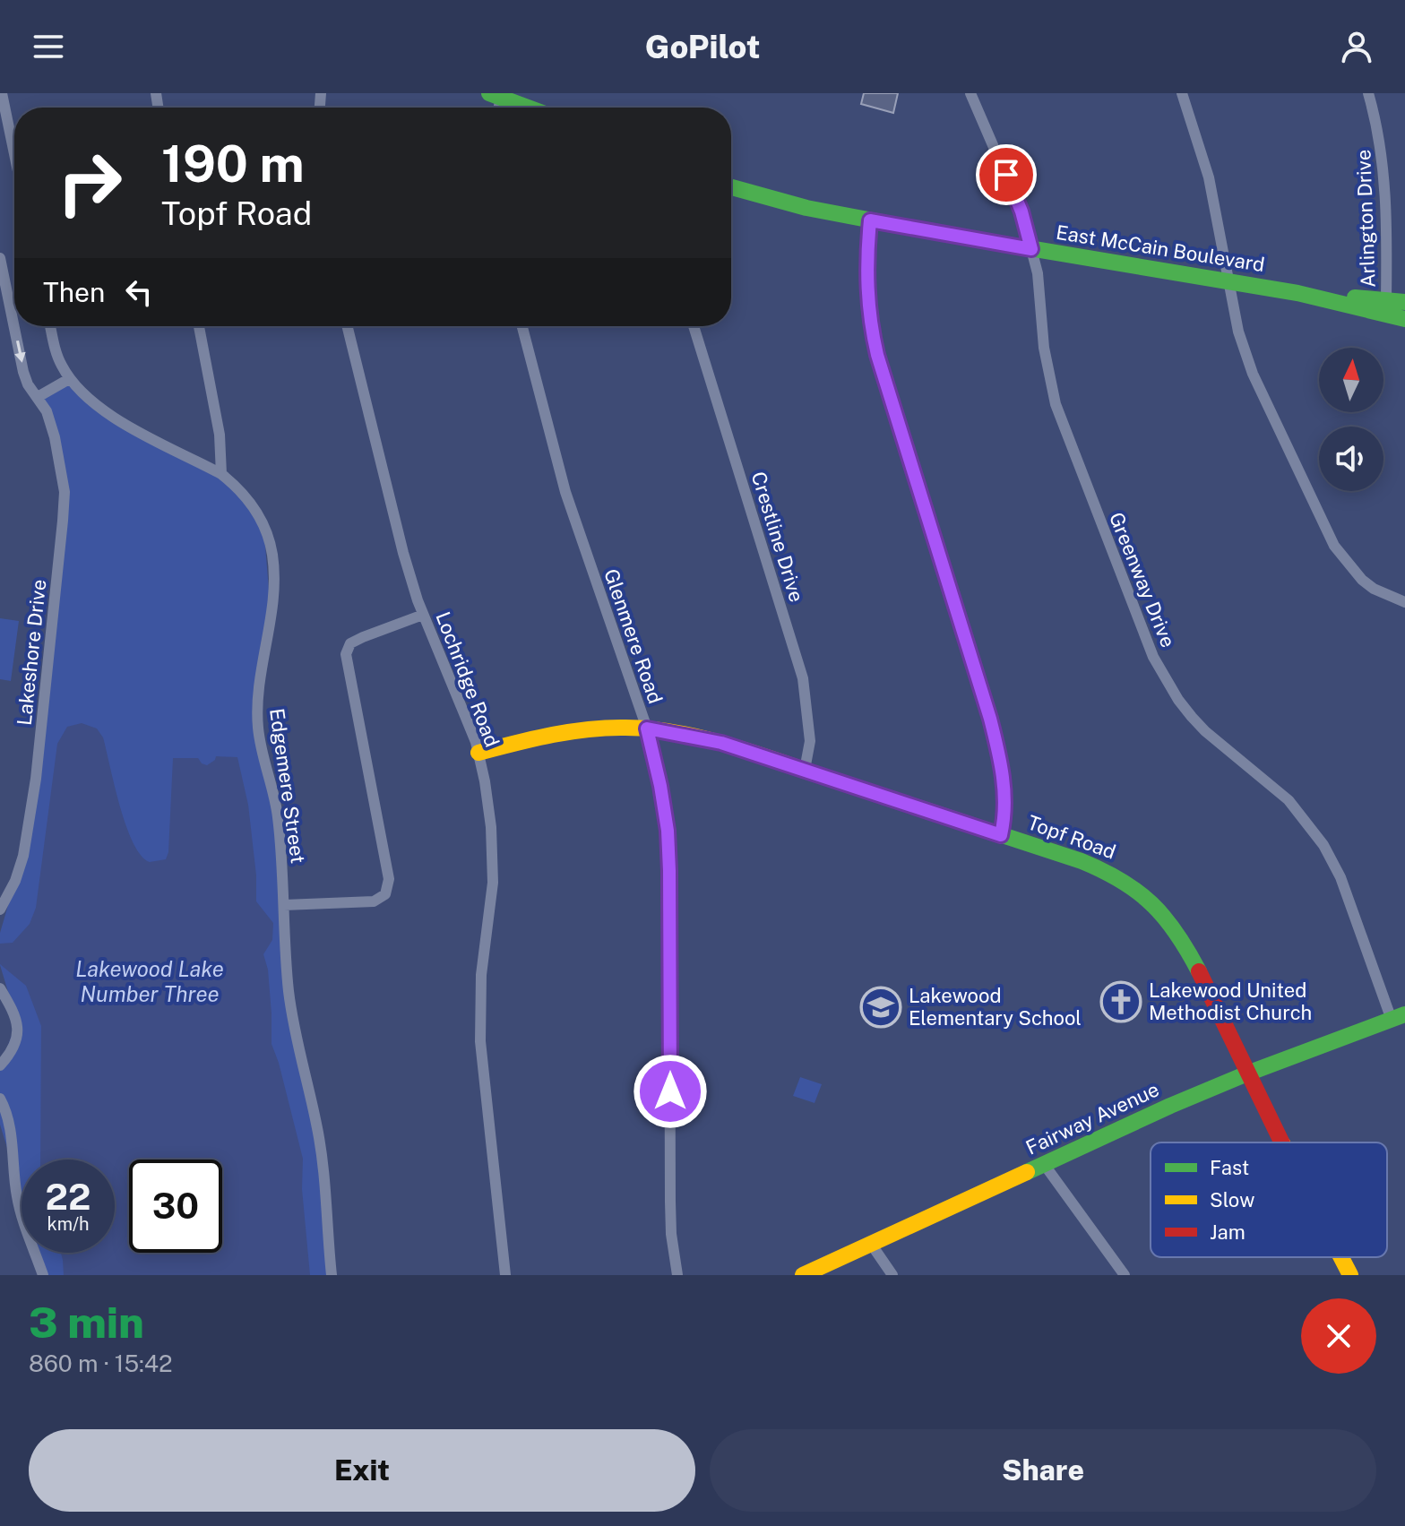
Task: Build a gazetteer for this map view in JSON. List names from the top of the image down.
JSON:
{
  "streets": {
    "street": [
      "Arlington Drive",
      "East McCain Boulevard",
      "Crestline Drive",
      "Greenway Drive",
      "Glenmere Road",
      "Lakeshore Drive",
      "Lochridge Road",
      "Edgemere Street",
      "Topf Road",
      "Fairway Avenue"
    ]
  },
  "crossings": [
    ["Arlington Drive", "East McCain Boulevard"],
    ["East McCain Boulevard", "Greenway Drive"],
    ["Crestline Drive", "Topf Road"],
    ["Greenway Drive", "Fairway Avenue"],
    ["Glenmere Road", "Topf Road"],
    ["Lochridge Road", "Topf Road"],
    ["Topf Road", "Fairway Avenue"]
  ],
  "water": ["Lakewood Lake Number Three"],
  "places": {
    "church": ["Lakewood United Methodist Church"],
    "school or university": ["Lakewood Elementary School"]
  },
  "legend": ["Fast", "Slow", "Jam"],
  "north": "top",
  "page": {
    "header": "GoPilot",
    "turn": ["190 m", "Topf Road"],
    "then": "Then",
    "speed": "22 km/h",
    "limit": "30",
    "heading": ["3 min", "860 m · 15:42"],
    "buttons": ["Exit", "Share"]
  }
}
